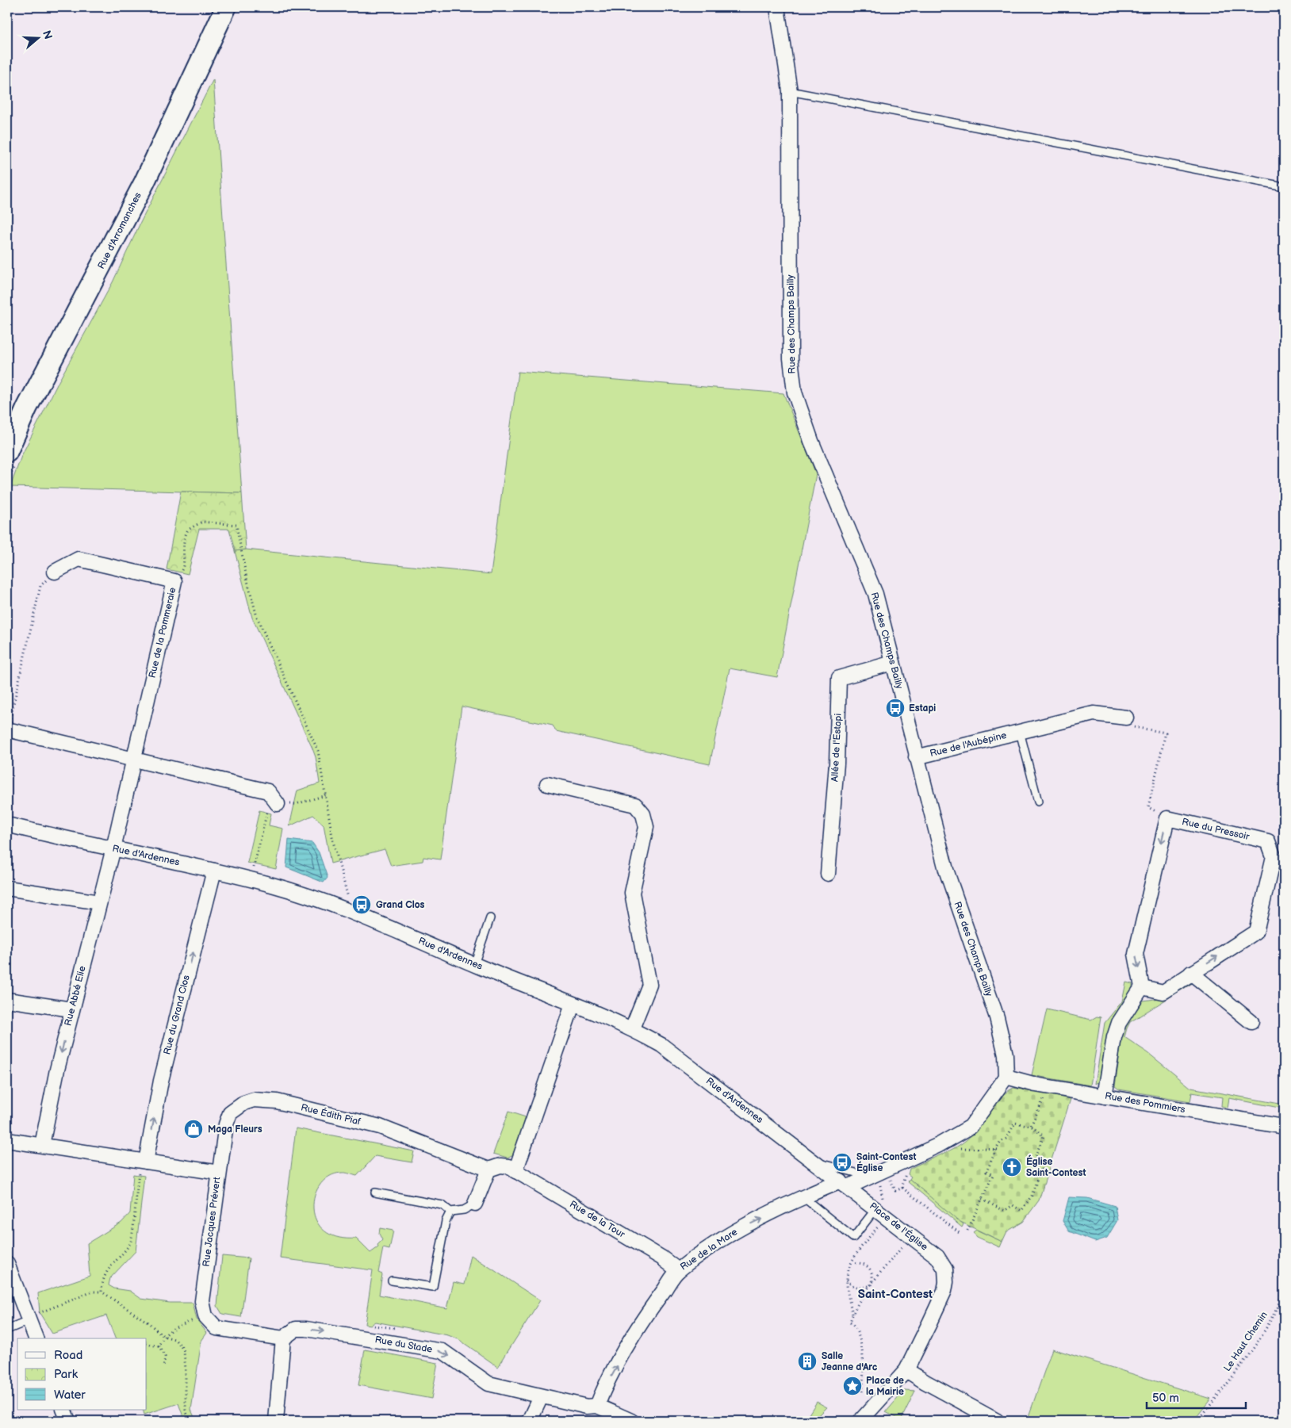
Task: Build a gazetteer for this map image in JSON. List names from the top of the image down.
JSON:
{
  "streets": {
    "main road": ["Rue d'Arromanches"],
    "street": [
      "Rue des Champs Bailly",
      "Rue de la Pommeraie",
      "Rue de l'Aubépine",
      "Allée de l'Estapi",
      "Rue du Pressoir",
      "Rue d'Ardennes",
      "Rue Abbé Elie",
      "Rue du Grand Clos",
      "Rue des Pommiers",
      "Rue Édith Piaf",
      "Rue de la Tour",
      "Rue Jacques Prévert",
      "Place de l'Église",
      "Rue de la Mare",
      "Rue du Stade"
    ],
    "path": ["Le Haut Chemin"]
  },
  "crossings": [
    ["Rue des Champs Bailly", "Rue de l'Aubépine"],
    ["Rue des Champs Bailly", "Allée de l'Estapi"],
    ["Rue des Champs Bailly", "Rue des Pommiers"],
    ["Rue de la Pommeraie", "Rue d'Ardennes"],
    ["Rue de la Pommeraie", "Rue Abbé Elie"],
    ["Rue d'Ardennes", "Rue Abbé Elie"],
    ["Rue d'Ardennes", "Rue du Grand Clos"],
    ["Rue d'Ardennes", "Place de l'Église"],
    ["Rue d'Ardennes", "Rue de la Mare"],
    ["Rue Abbé Elie", "Rue Jacques Prévert"],
    ["Rue du Grand Clos", "Rue Jacques Prévert"],
    ["Rue Édith Piaf", "Rue de la Tour"],
    ["Rue Édith Piaf", "Rue Jacques Prévert"],
    ["Rue de la Tour", "Rue de la Mare"],
    ["Place de l'Église", "Rue de la Mare"],
    ["Rue de la Mare", "Rue du Stade"]
  ],
  "one_way": [
    "Rue Abbé Elie",
    "Rue du Grand Clos",
    "Rue de la Mare",
    "Rue du Stade"
  ],
  "districts": ["Saint-Contest"],
  "places": {
    "bus stop": ["Estapi", "Grand Clos", "Saint-Contest Église"],
    "shop": ["Maga Fleurs"],
    "church": ["Église Saint-Contest"],
    "building": ["Salle Jeanne d'Arc"],
    "place": ["Place de la Mairie"]
  },
  "legend": ["Road", "Park", "Water"],
  "scale_bar": "50 m",
  "north": "right"
}
